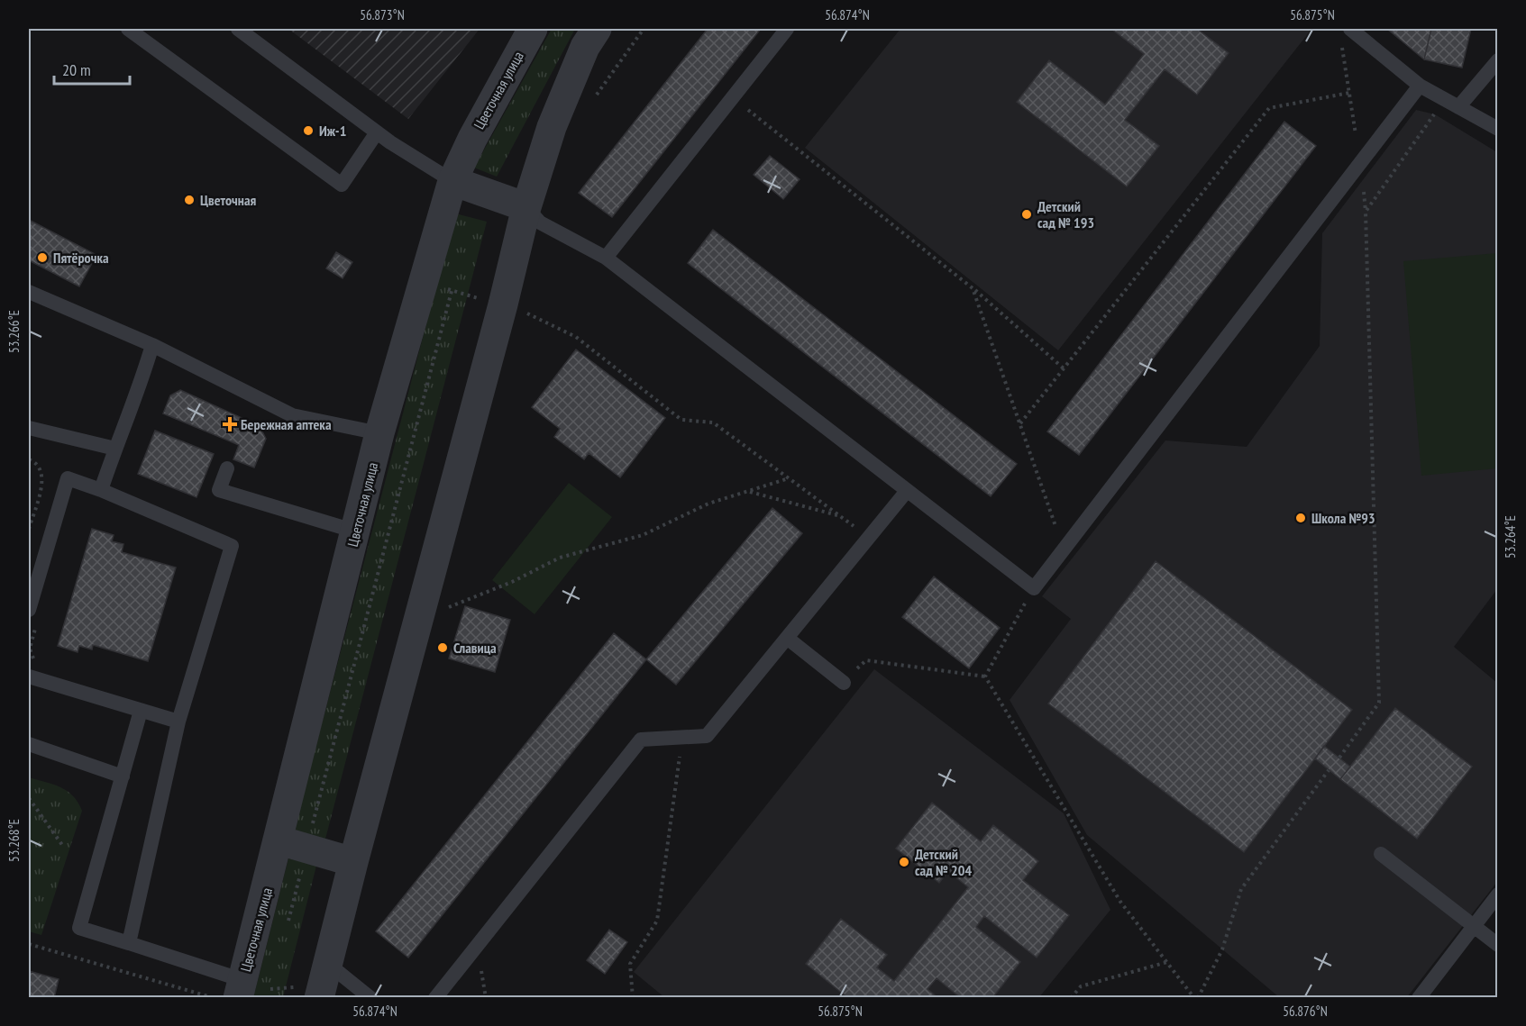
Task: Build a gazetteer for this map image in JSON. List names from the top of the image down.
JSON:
{
  "streets": {
    "street": ["Цветочная улица"]
  },
  "places": {
    "other": [
      "Иж-1",
      "Цветочная",
      "Детский сад № 193",
      "Пятёрочка",
      "Школа №93",
      "Славица",
      "Детский сад № 204"
    ],
    "health": ["Бережная аптека"]
  },
  "scale_bar": "20 m",
  "coordinates": [
    "56.873°N",
    "56.874°N",
    "56.875°N",
    "53.266°E",
    "53.264°E",
    "53.268°E",
    "56.876°N"
  ]
}
